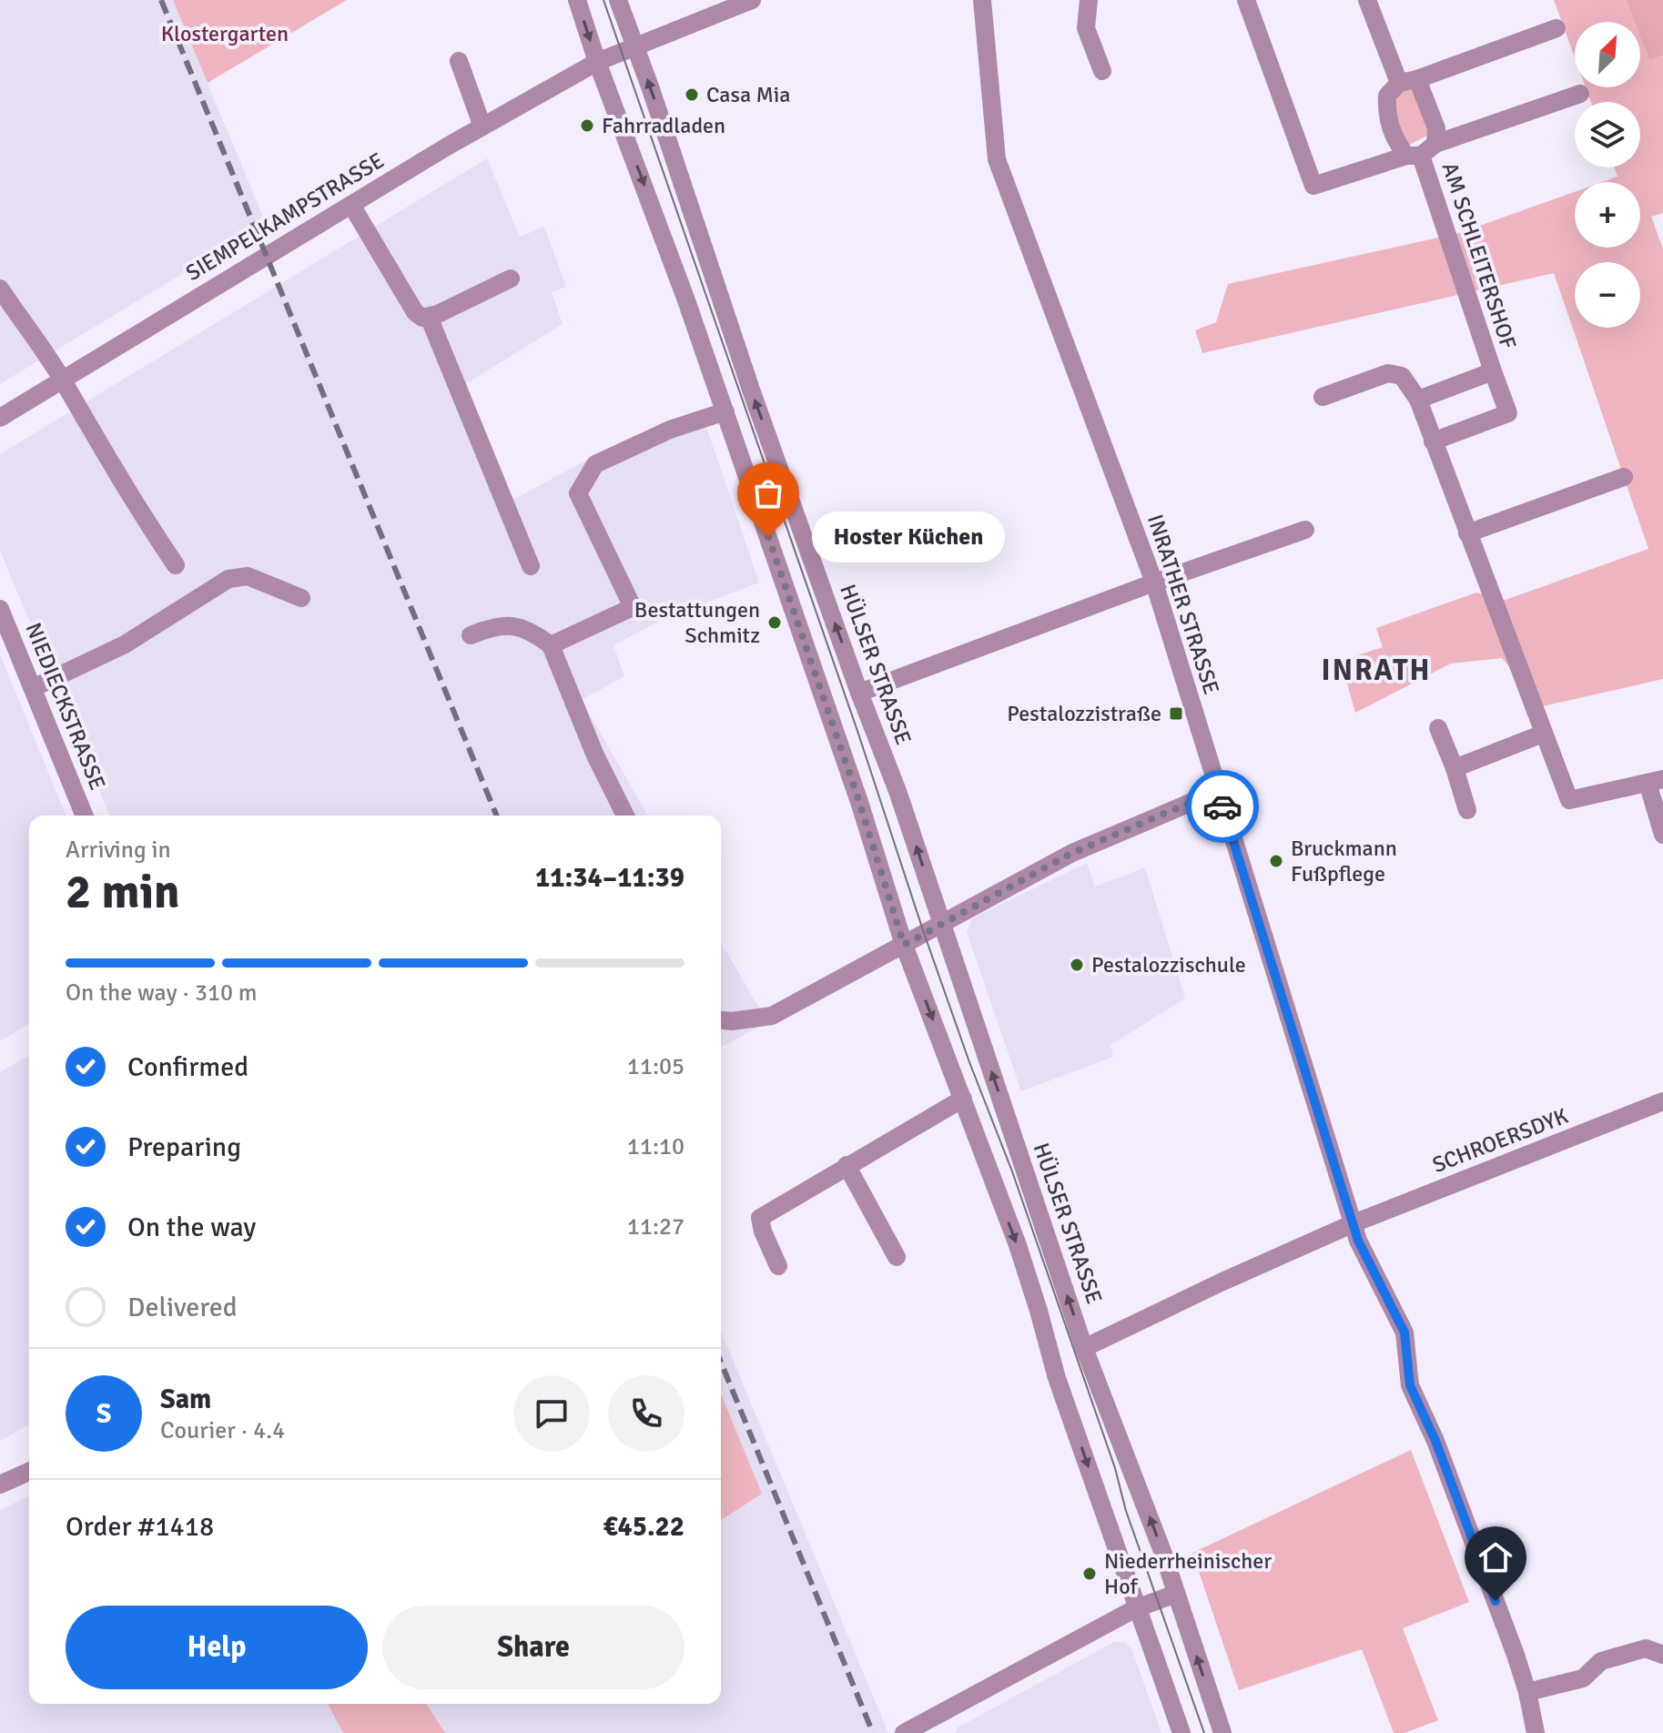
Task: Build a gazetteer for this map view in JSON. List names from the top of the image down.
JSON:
{
  "streets": {
    "street": [
      "SIEMPELKAMPSTRASSE",
      "AM SCHLEITERSHOF",
      "INRATHER STRASSE",
      "HÜLSER STRASSE",
      "NIEDIECKSTRASSE",
      "SCHROERSDYK"
    ]
  },
  "crossings": [
    ["SIEMPELKAMPSTRASSE", "HÜLSER STRASSE"],
    ["INRATHER STRASSE", "SCHROERSDYK"]
  ],
  "districts": ["INRATH"],
  "parks": ["Klostergarten"],
  "places": {
    "other": [
      "Casa Mia",
      "Fahrradladen",
      "Hoster Küchen",
      "Bestattungen Schmitz",
      "Bruckmann Fußpflege",
      "Pestalozzischule",
      "Niederrheinischer Hof"
    ],
    "transit": ["Pestalozzistraße"]
  },
  "north": "top right",
  "page": {
    "map_buttons": ["+", "−"],
    "bubble": "Hoster Küchen",
    "heading": ["2 min", "Arriving in", "11:34–11:39"],
    "panel": [
      "Sam",
      "Courier · 4.4",
      "Order #1418",
      "€45.22"
    ],
    "bar": "On the way · 310 m",
    "list": [
      ["Confirmed", "11:05"],
      ["Preparing", "11:10"],
      ["On the way", "11:27"],
      "Delivered"
    ],
    "round": "S",
    "buttons": ["Help", "Share"]
  }
}
